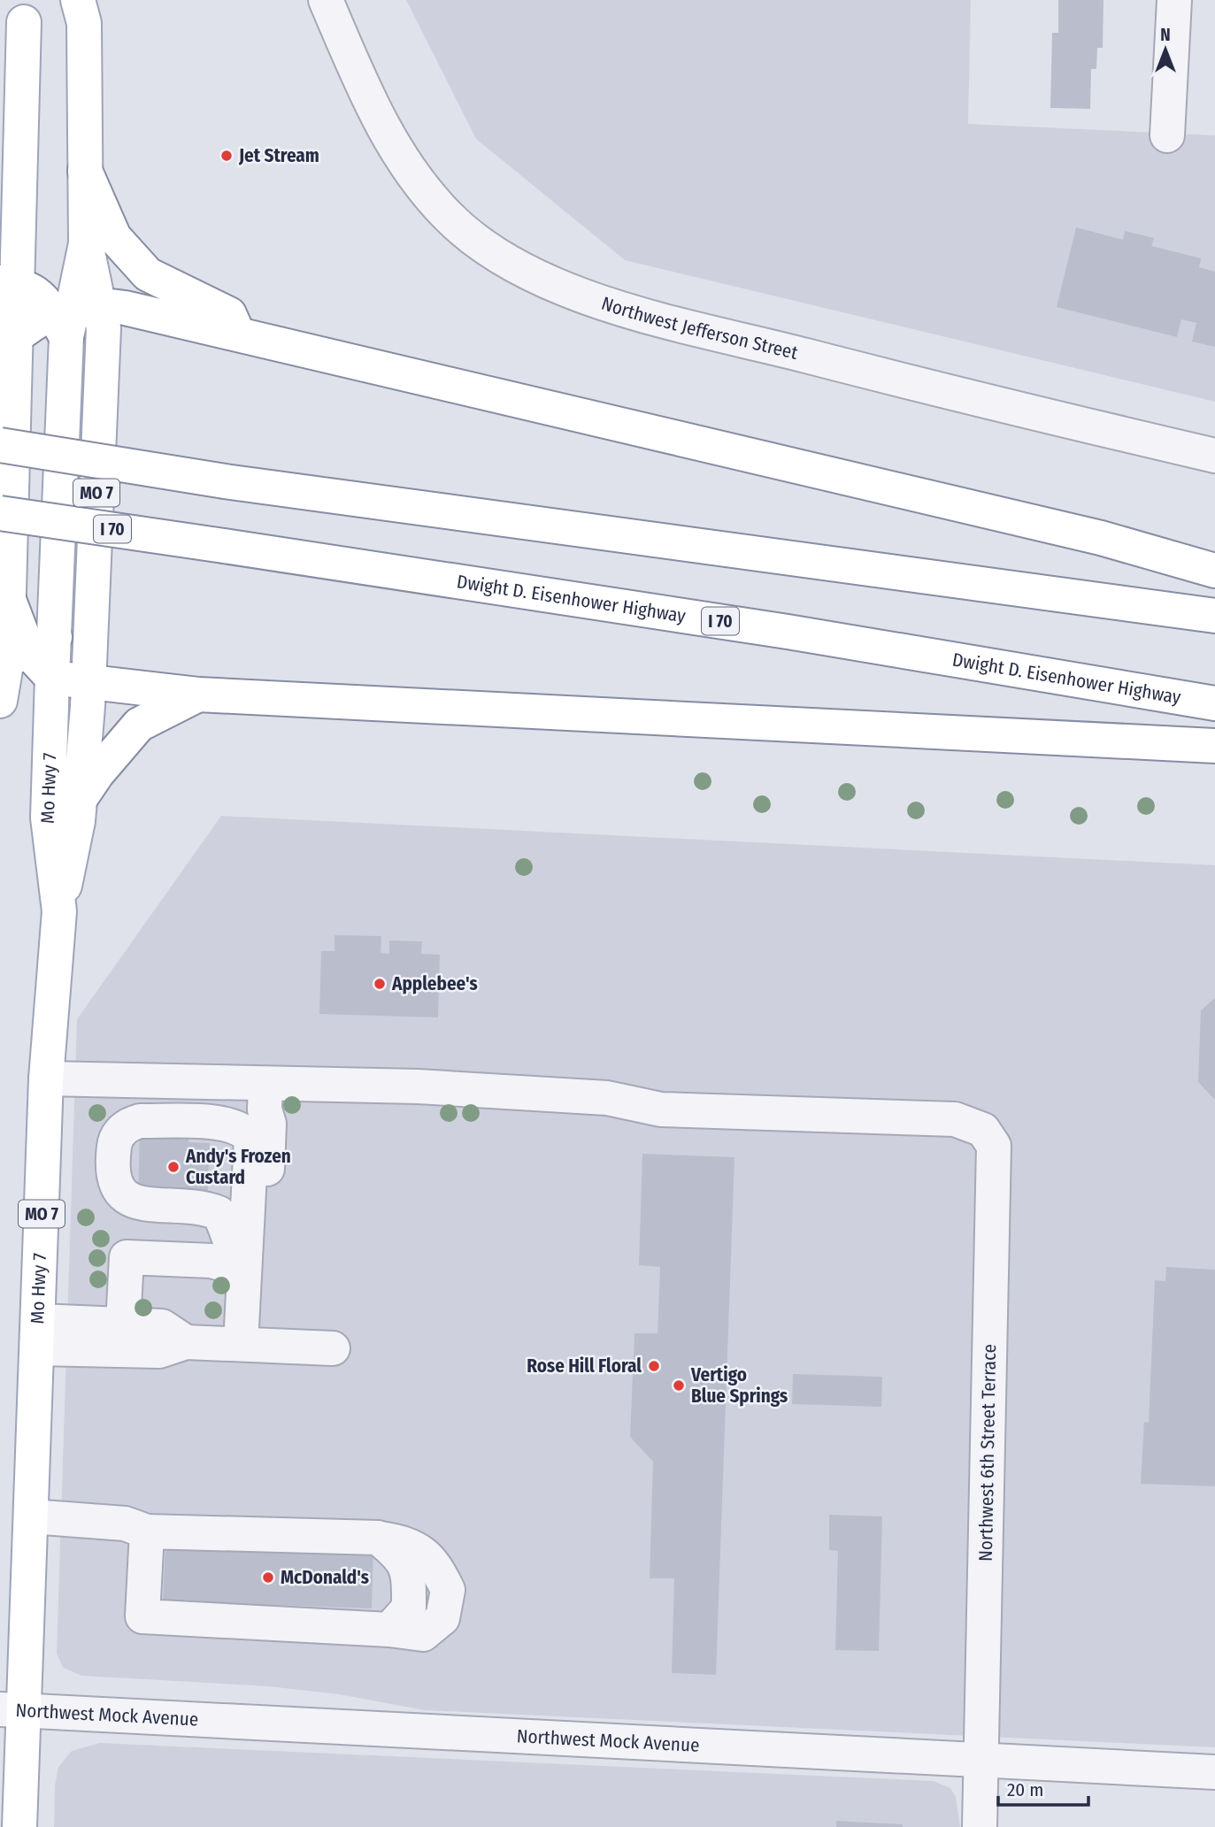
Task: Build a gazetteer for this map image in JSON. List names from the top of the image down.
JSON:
{
  "streets": {
    "main road": [
      "MO 7",
      "I 70",
      "Dwight D. Eisenhower Highway",
      "Mo Hwy 7"
    ],
    "street": ["Northwest Jefferson Street", "Northwest 6th Street Terrace", "Northwest Mock Avenue"]
  },
  "crossings": [
    ["MO 7", "Mo Hwy 7"],
    ["Mo Hwy 7", "Northwest Mock Avenue"],
    ["Northwest 6th Street Terrace", "Northwest Mock Avenue"]
  ],
  "places": [
    "Jet Stream",
    "Applebee's",
    "Andy's Frozen Custard",
    "Rose Hill Floral",
    "Vertigo Blue Springs",
    "McDonald's"
  ],
  "scale_bar": "20 m",
  "north": "top"
}
